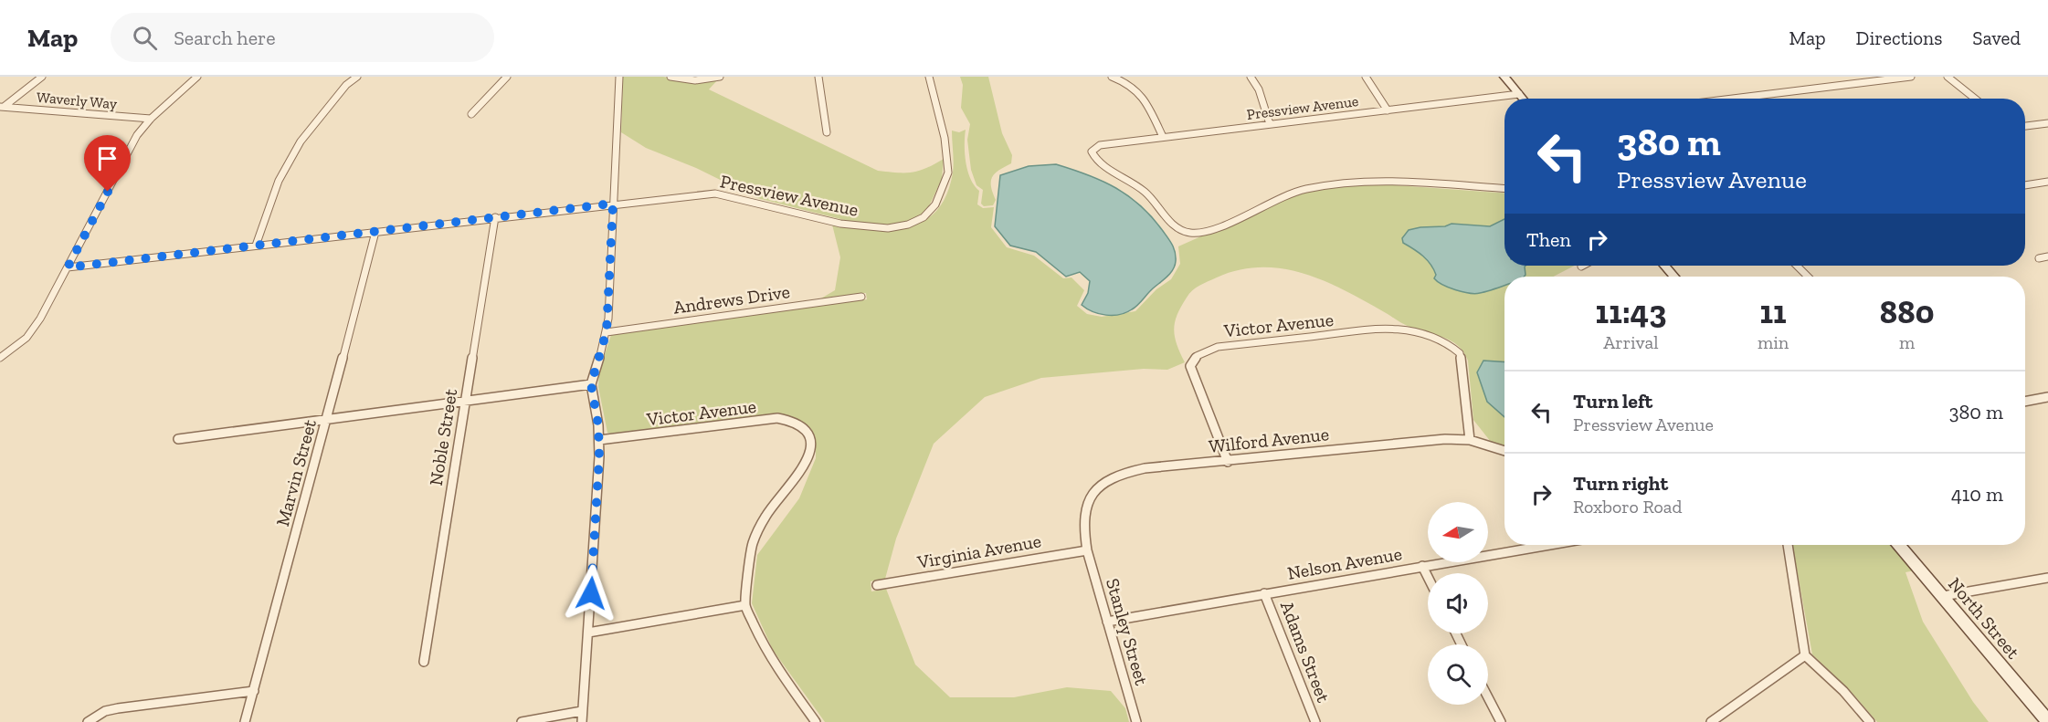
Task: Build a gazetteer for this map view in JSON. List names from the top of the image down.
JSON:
{
  "streets": {
    "street": [
      "Waverly Way",
      "Pressview Avenue",
      "Andrews Drive",
      "Victor Avenue",
      "Noble Street",
      "Wilford Avenue",
      "Marvin Street",
      "Virginia Avenue",
      "Nelson Avenue",
      "North Street",
      "Stanley Street",
      "Adams Street"
    ]
  },
  "crossings": [
    ["Pressview Avenue", "Noble Street"],
    ["Pressview Avenue", "Marvin Street"],
    ["Victor Avenue", "Wilford Avenue"],
    ["Wilford Avenue", "Virginia Avenue"],
    ["Wilford Avenue", "Stanley Street"],
    ["Virginia Avenue", "Stanley Street"],
    ["Nelson Avenue", "Stanley Street"],
    ["Nelson Avenue", "Adams Street"]
  ],
  "north": "left",
  "page": {
    "header": "Map",
    "search": "Search here",
    "nav": ["Map", "Directions", "Saved"],
    "turn": ["380 m", "Pressview Avenue"],
    "then": "Then",
    "eta": [
      "11:43",
      "Arrival",
      "11",
      "min",
      "880",
      "m"
    ],
    "list": [
      {
        "name": "Turn left",
        "note": "Pressview Avenue",
        "value": "380 m"
      },
      {
        "name": "Turn right",
        "note": "Roxboro Road",
        "value": "410 m"
      }
    ]
  }
}
